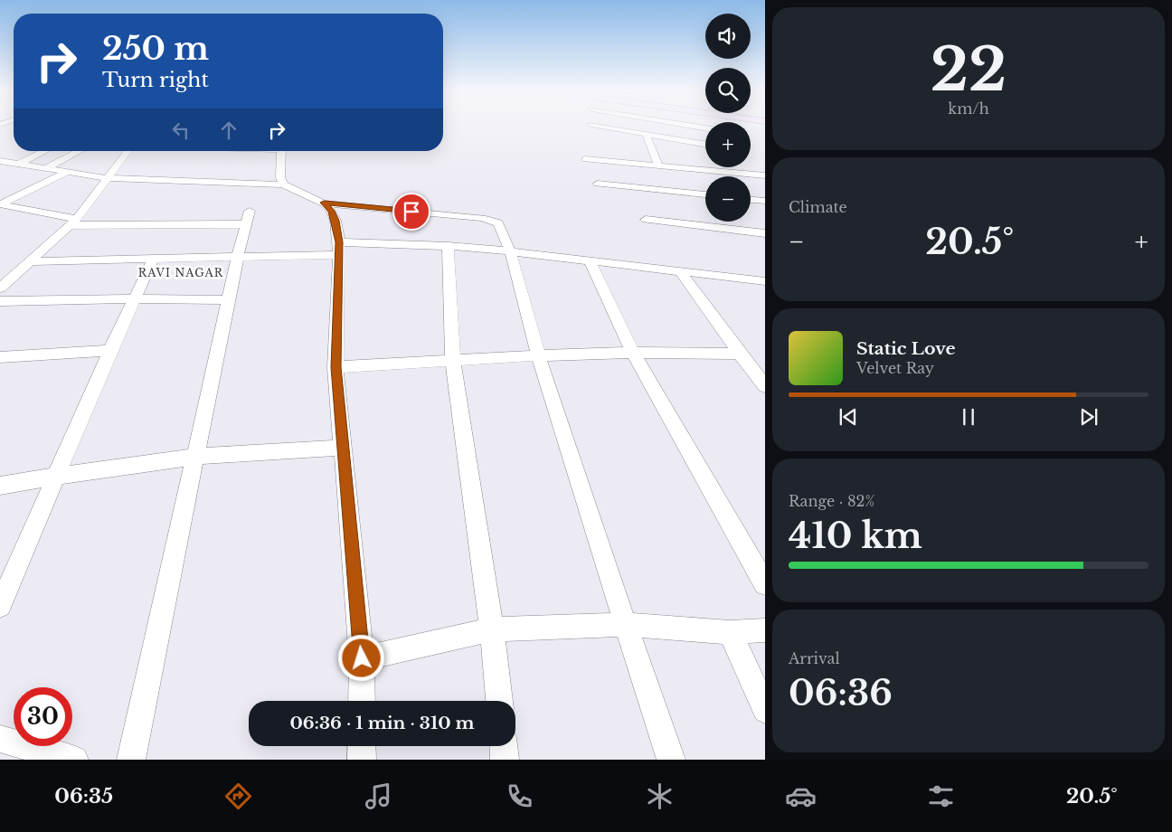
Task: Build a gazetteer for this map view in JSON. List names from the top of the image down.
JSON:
{
  "districts": ["RAVI NAGAR"],
  "page": {
    "tile": [
      ["22", "km/h"],
      "Climate",
      ["Range · 82%", "410 km"],
      ["Arrival", "06:36"]
    ],
    "map_buttons": ["+", "−"],
    "turn": ["250 m", "Turn right"],
    "heat": ["−", "20.5°", "+"],
    "song": ["Static Love", "Velvet Ray"],
    "limit": "30",
    "trip": "06:36 · 1 min · 310 m",
    "tabs": ["06:35", "20.5°"]
  }
}
